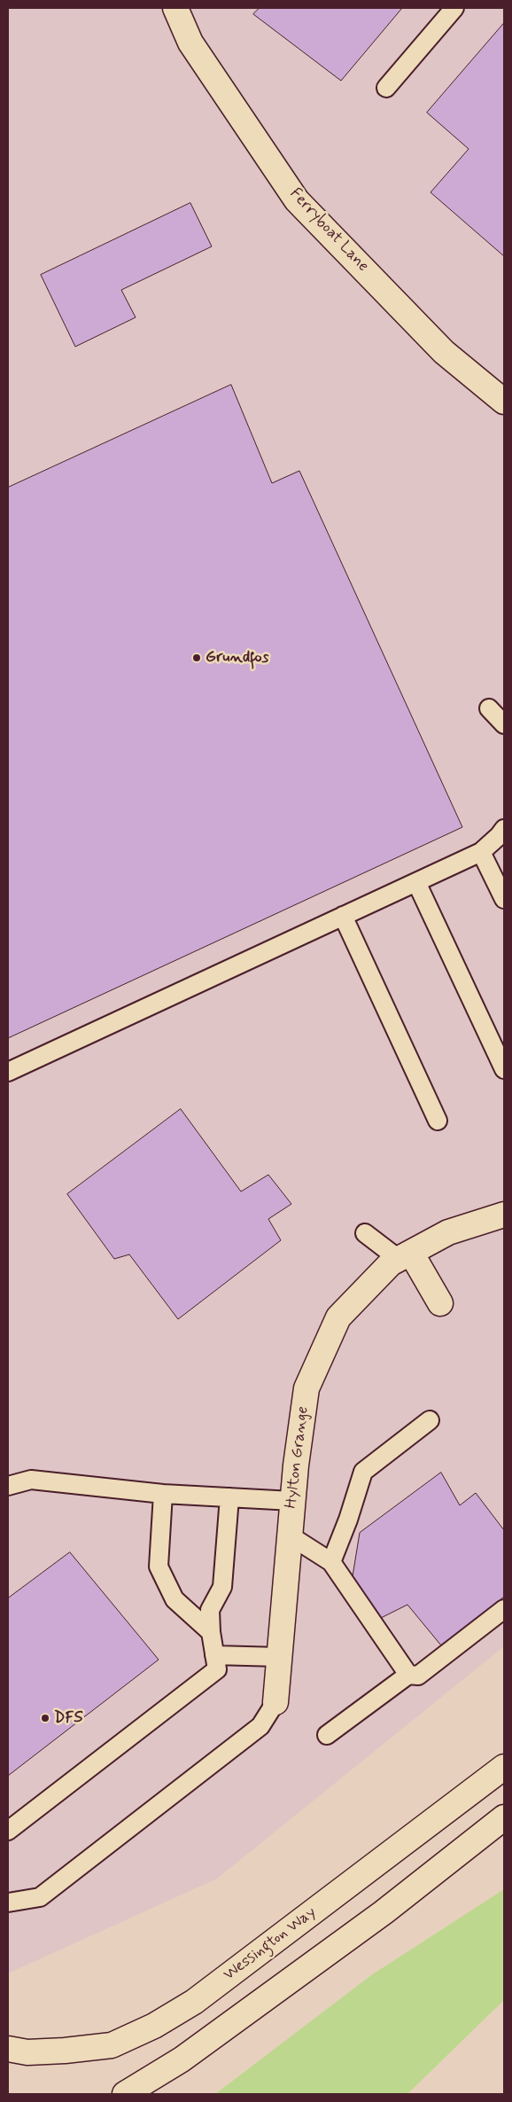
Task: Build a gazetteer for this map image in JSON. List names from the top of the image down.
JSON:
{
  "streets": {
    "main road": ["Ferryboat Lane", "Hylton Grange", "Wessington Way"]
  },
  "places": ["Grundfos", "DFS"]
}
